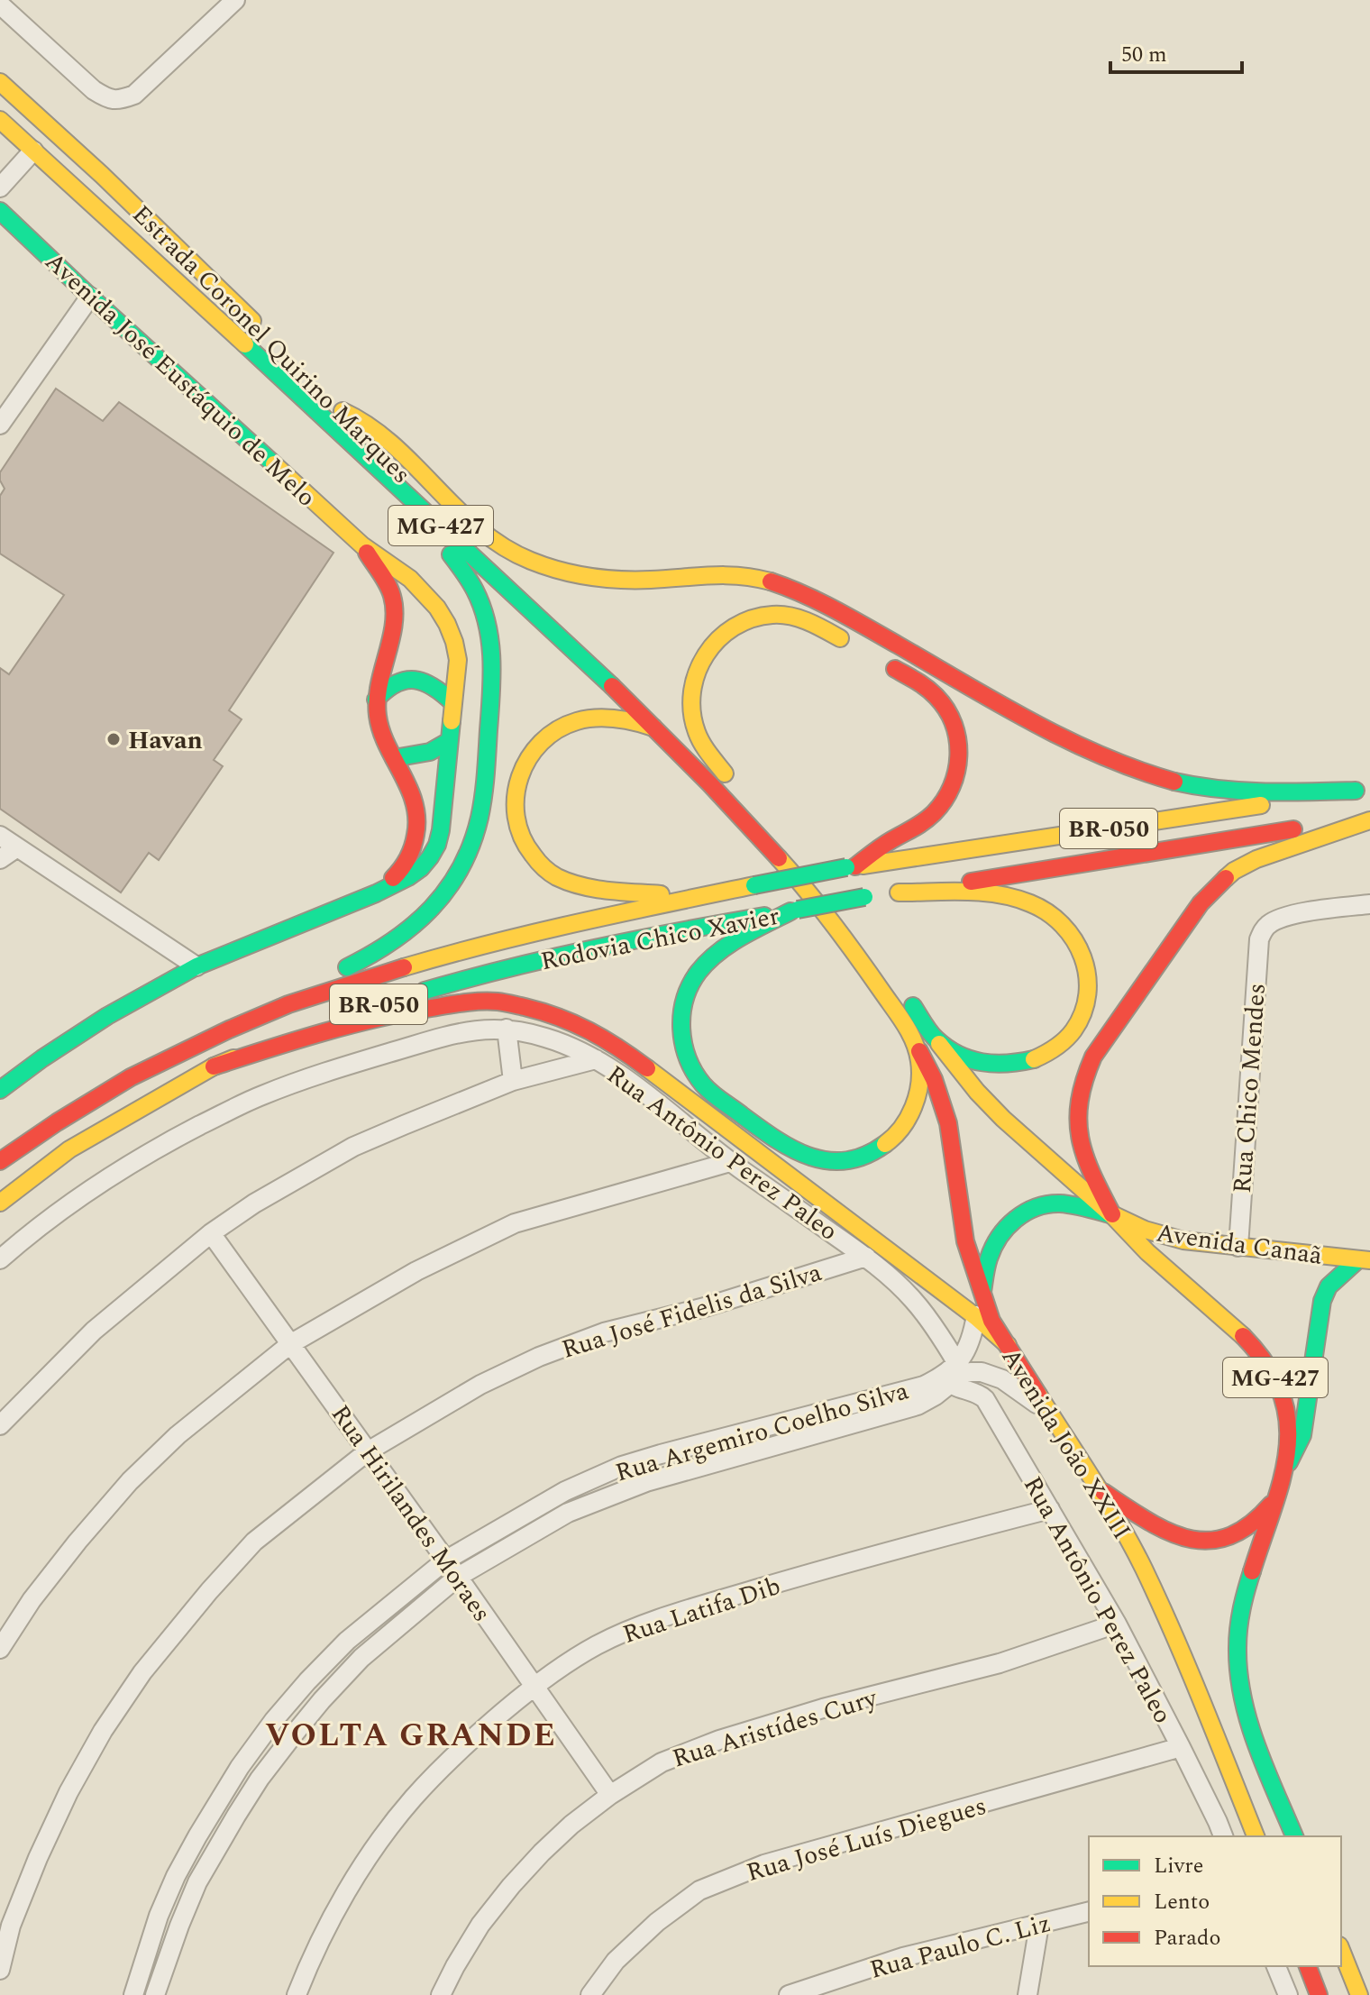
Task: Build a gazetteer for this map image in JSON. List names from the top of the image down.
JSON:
{
  "streets": {
    "main road": [
      "Estrada Coronel Quirino Marques",
      "Avenida José Eustáquio de Melo",
      "MG-427",
      "BR-050",
      "Rodovia Chico Xavier",
      "Avenida Canaã",
      "Avenida João XXIII"
    ],
    "street": [
      "Rua Chico Mendes",
      "Rua Antônio Perez Paleo",
      "Rua José Fidelis da Silva",
      "Rua Argemiro Coelho Silva",
      "Rua Hirilandes Moraes",
      "Rua Latifa Dib",
      "Rua Aristídes Cury",
      "Rua José Luís Diegues",
      "Rua Paulo C. Liz"
    ]
  },
  "crossings": [
    ["Estrada Coronel Quirino Marques", "Avenida João XXIII"],
    ["MG-427", "Avenida Canaã"],
    ["MG-427", "Avenida João XXIII"],
    ["Rua Chico Mendes", "Avenida Canaã"],
    ["Rua Antônio Perez Paleo", "Rua José Fidelis da Silva"],
    ["Rua Antônio Perez Paleo", "Rua Argemiro Coelho Silva"],
    ["Rua Antônio Perez Paleo", "Rua Latifa Dib"],
    ["Rua Antônio Perez Paleo", "Rua Aristídes Cury"],
    ["Rua Antônio Perez Paleo", "Rua José Luís Diegues"],
    ["Rua José Fidelis da Silva", "Rua Hirilandes Moraes"],
    ["Rua Argemiro Coelho Silva", "Avenida João XXIII"],
    ["Rua Argemiro Coelho Silva", "Rua Hirilandes Moraes"],
    ["Rua Hirilandes Moraes", "Rua Latifa Dib"],
    ["Rua Hirilandes Moraes", "Rua Aristídes Cury"]
  ],
  "districts": ["VOLTA GRANDE"],
  "places": ["Havan"],
  "legend": ["Livre", "Lento", "Parado"],
  "scale_bar": "50 m"
}
